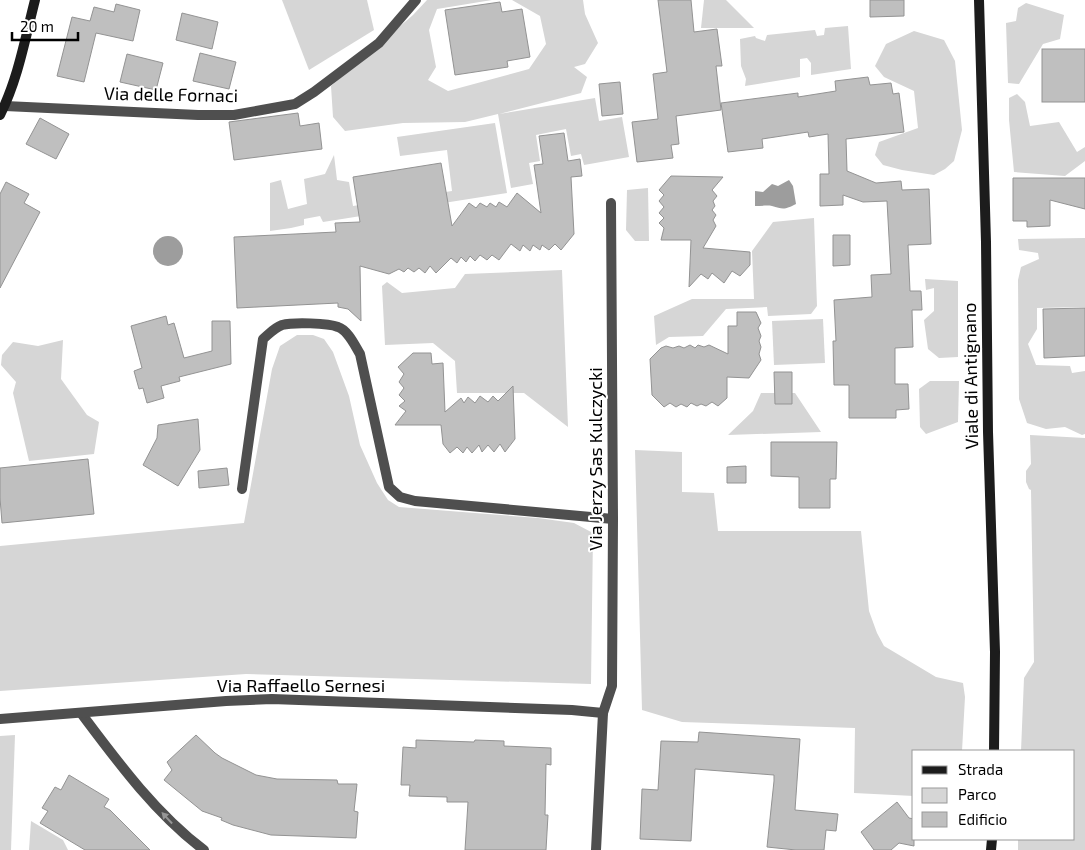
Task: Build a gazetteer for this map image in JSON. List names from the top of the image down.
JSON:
{
  "streets": {
    "main road": ["Viale di Antignano"],
    "street": ["Via delle Fornaci", "Via Jerzy Sas Kulczycki", "Via Raffaello Sernesi"]
  },
  "crossings": [
    ["Via Jerzy Sas Kulczycki", "Via Raffaello Sernesi"]
  ],
  "legend": ["Strada", "Parco", "Edificio"],
  "scale_bar": "20 m"
}
